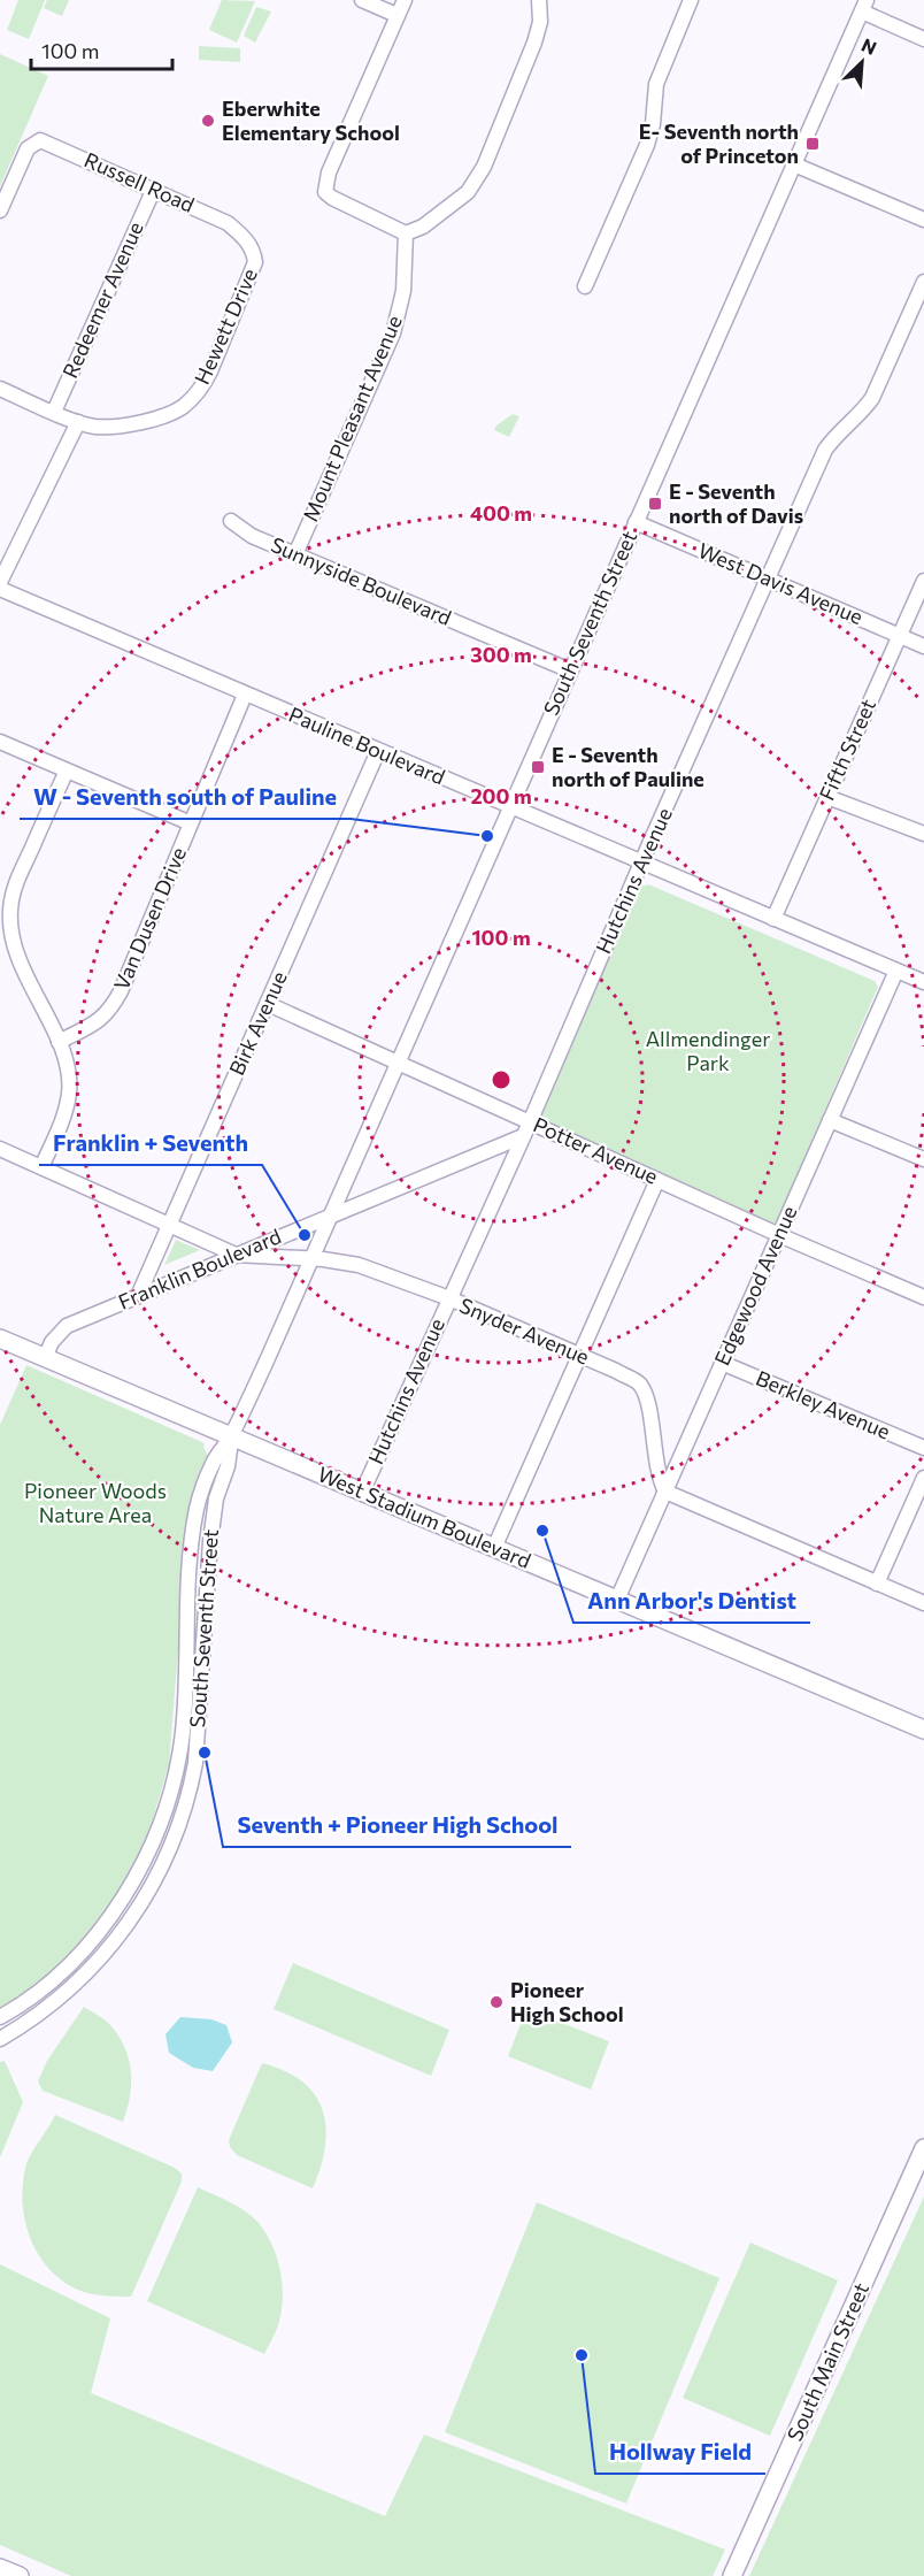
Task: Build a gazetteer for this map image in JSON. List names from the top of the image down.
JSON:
{
  "streets": {
    "main road": ["West Stadium Boulevard", "South Main Street"],
    "street": [
      "Russell Road",
      "Redeemer Avenue",
      "Hewett Drive",
      "Mount Pleasant Avenue",
      "Sunnyside Boulevard",
      "West Davis Avenue",
      "South Seventh Street",
      "Pauline Boulevard",
      "Fifth Street",
      "Hutchins Avenue",
      "Van Dusen Drive",
      "Birk Avenue",
      "Potter Avenue",
      "Franklin Boulevard",
      "Edgewood Avenue",
      "Snyder Avenue",
      "Berkley Avenue"
    ]
  },
  "crossings": [
    ["Russell Road", "Redeemer Avenue"],
    ["Russell Road", "Hewett Drive"],
    ["Redeemer Avenue", "Hewett Drive"],
    ["Mount Pleasant Avenue", "Sunnyside Boulevard"],
    ["Sunnyside Boulevard", "South Seventh Street"],
    ["West Davis Avenue", "South Seventh Street"],
    ["West Davis Avenue", "Fifth Street"],
    ["West Davis Avenue", "Hutchins Avenue"],
    ["South Seventh Street", "Pauline Boulevard"],
    ["South Seventh Street", "Potter Avenue"],
    ["South Seventh Street", "Franklin Boulevard"],
    ["South Seventh Street", "Snyder Avenue"],
    ["South Seventh Street", "West Stadium Boulevard"],
    ["Pauline Boulevard", "Fifth Street"],
    ["Pauline Boulevard", "Hutchins Avenue"],
    ["Pauline Boulevard", "Van Dusen Drive"],
    ["Pauline Boulevard", "Birk Avenue"],
    ["Pauline Boulevard", "Edgewood Avenue"],
    ["Hutchins Avenue", "Potter Avenue"],
    ["Hutchins Avenue", "Franklin Boulevard"],
    ["Hutchins Avenue", "Snyder Avenue"],
    ["Hutchins Avenue", "West Stadium Boulevard"],
    ["Birk Avenue", "Potter Avenue"],
    ["Birk Avenue", "Franklin Boulevard"],
    ["Birk Avenue", "Snyder Avenue"],
    ["Potter Avenue", "Edgewood Avenue"],
    ["Franklin Boulevard", "Snyder Avenue"],
    ["Franklin Boulevard", "West Stadium Boulevard"],
    ["Edgewood Avenue", "Snyder Avenue"],
    ["Edgewood Avenue", "Berkley Avenue"],
    ["Edgewood Avenue", "West Stadium Boulevard"]
  ],
  "parks": ["Allmendinger Park", "Pioneer Woods Nature Area"],
  "places": {
    "other": [
      "Eberwhite Elementary School",
      "W - Seventh south of Pauline",
      "Franklin + Seventh",
      "Ann Arbor's Dentist",
      "Seventh + Pioneer High School",
      "Pioneer High School",
      "Hollway Field"
    ],
    "transit": ["E- Seventh north of Princeton", "E - Seventh north of Davis", "E - Seventh north of Pauline"]
  },
  "scale_bar": "100 m",
  "north": "top right",
  "rings": [
    "400 m",
    "300 m",
    "200 m",
    "100 m"
  ]
}
